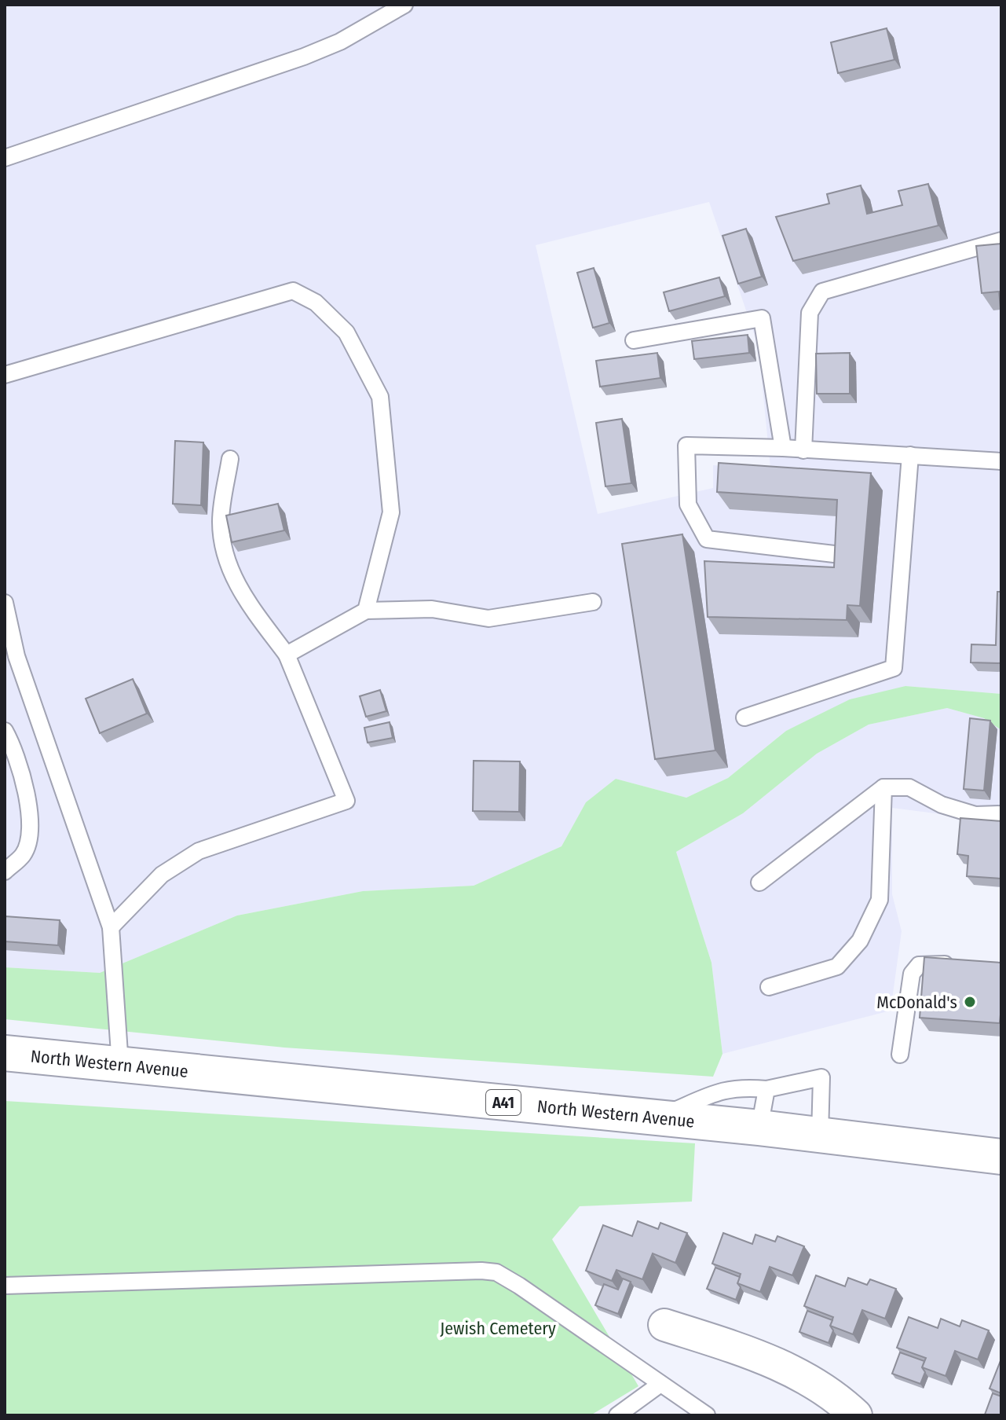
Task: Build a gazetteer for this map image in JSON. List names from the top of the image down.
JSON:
{
  "streets": {
    "highway": ["North Western Avenue", "A41"]
  },
  "parks": ["Jewish Cemetery"],
  "places": ["McDonald's"]
}
